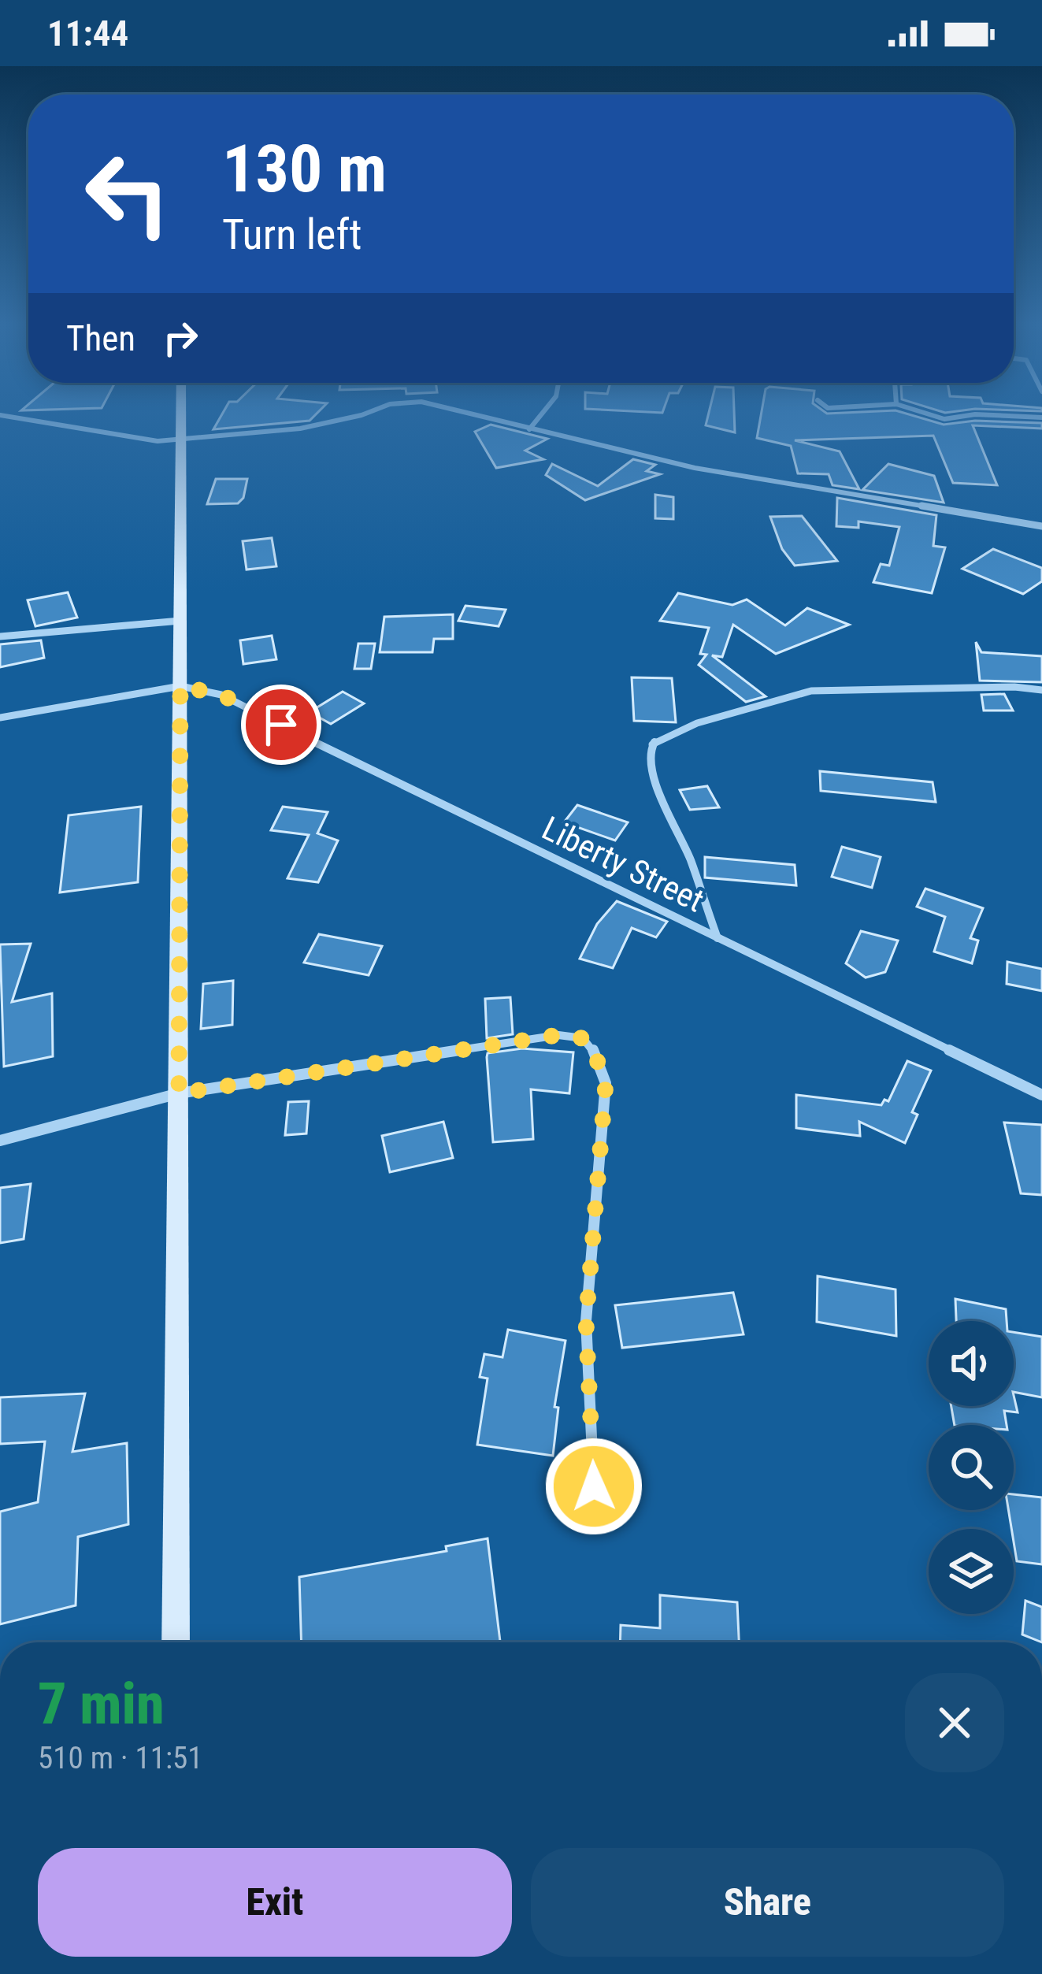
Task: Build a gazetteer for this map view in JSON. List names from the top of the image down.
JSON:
{
  "streets": {
    "street": ["Liberty Street"]
  },
  "page": {
    "status": "11:44",
    "turn": ["130 m", "Turn left"],
    "then": "Then",
    "heading": ["7 min", "510 m · 11:51"],
    "buttons": ["Exit", "Share"]
  }
}
